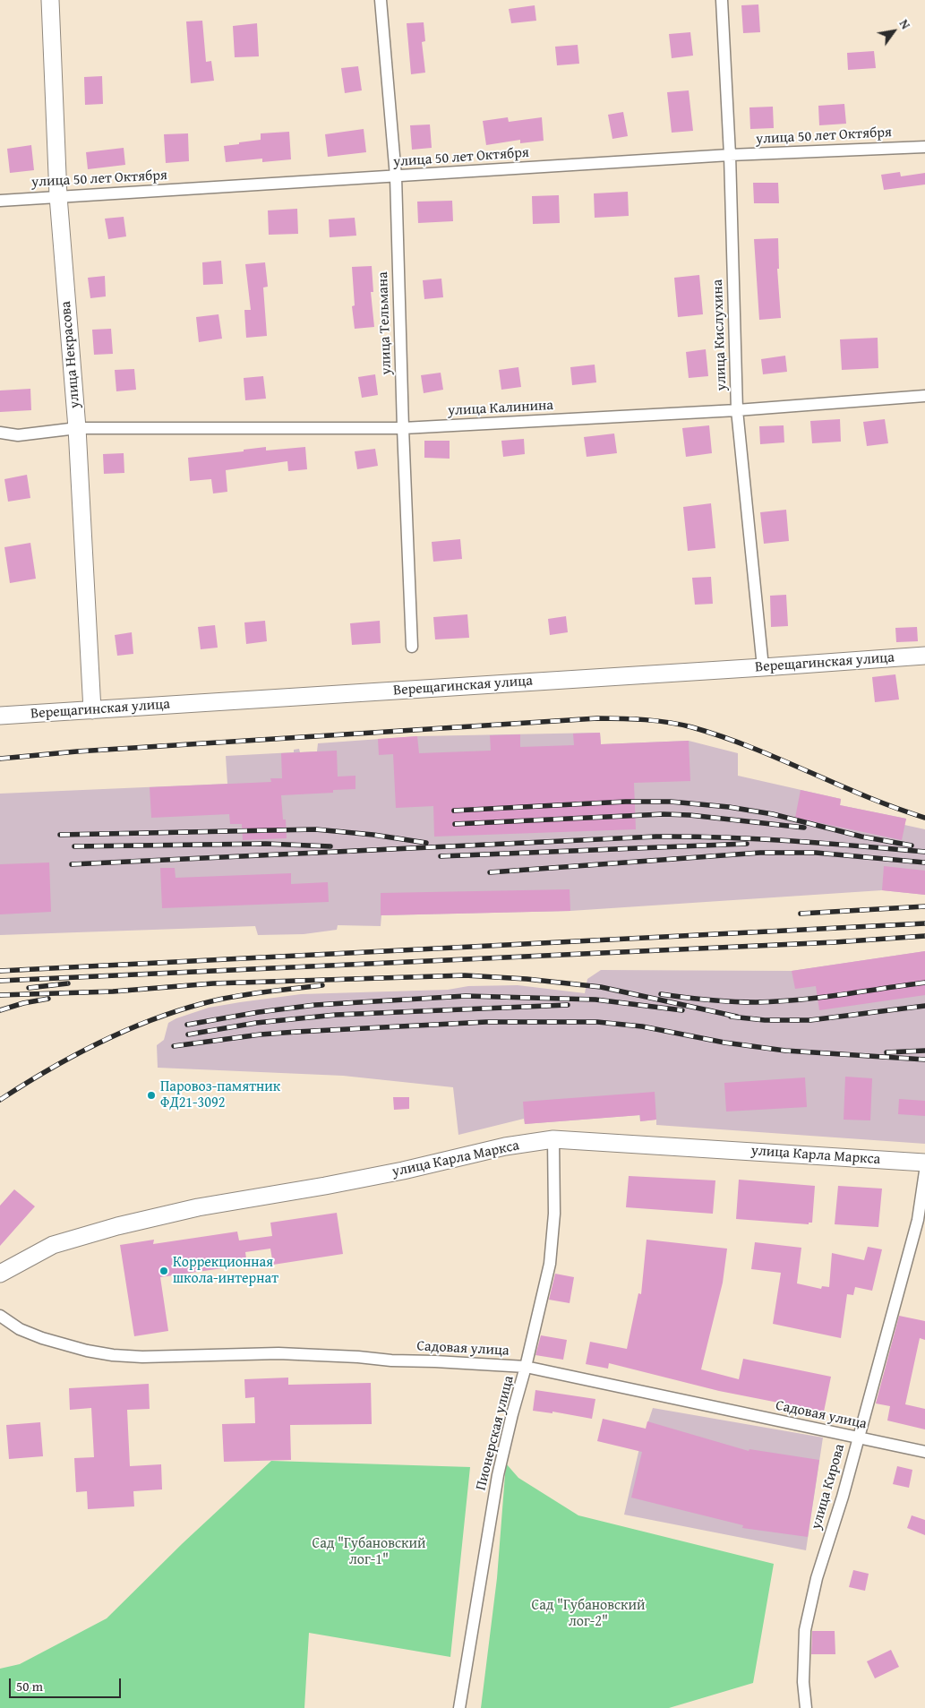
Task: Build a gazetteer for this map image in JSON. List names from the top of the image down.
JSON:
{
  "streets": {
    "main road": ["улица Некрасова", "Верещагинская улица", "улица Карла Маркса"],
    "street": [
      "улица 50 лет Октября",
      "улица Тельмана",
      "улица Кислухина",
      "улица Калинина",
      "Садовая улица",
      "Пионерская улица",
      "улица Кирова"
    ]
  },
  "crossings": [
    ["улица 50 лет Октября", "улица Тельмана"],
    ["улица 50 лет Октября", "улица Кислухина"],
    ["улица 50 лет Октября", "улица Некрасова"],
    ["улица Тельмана", "улица Калинина"],
    ["улица Кислухина", "улица Калинина"],
    ["улица Кислухина", "Верещагинская улица"],
    ["улица Некрасова", "улица Калинина"],
    ["улица Некрасова", "Верещагинская улица"],
    ["улица Карла Маркса", "Пионерская улица"],
    ["Садовая улица", "Пионерская улица"],
    ["Садовая улица", "улица Кирова"]
  ],
  "parks": ["Сад \"Губановский лог-1\"", "Сад \"Губановский лог-2\""],
  "places": ["Паровоз-памятник ФД21-3092", "Коррекционная школа-интернат"],
  "scale_bar": "50 m",
  "north": "top right"
}
